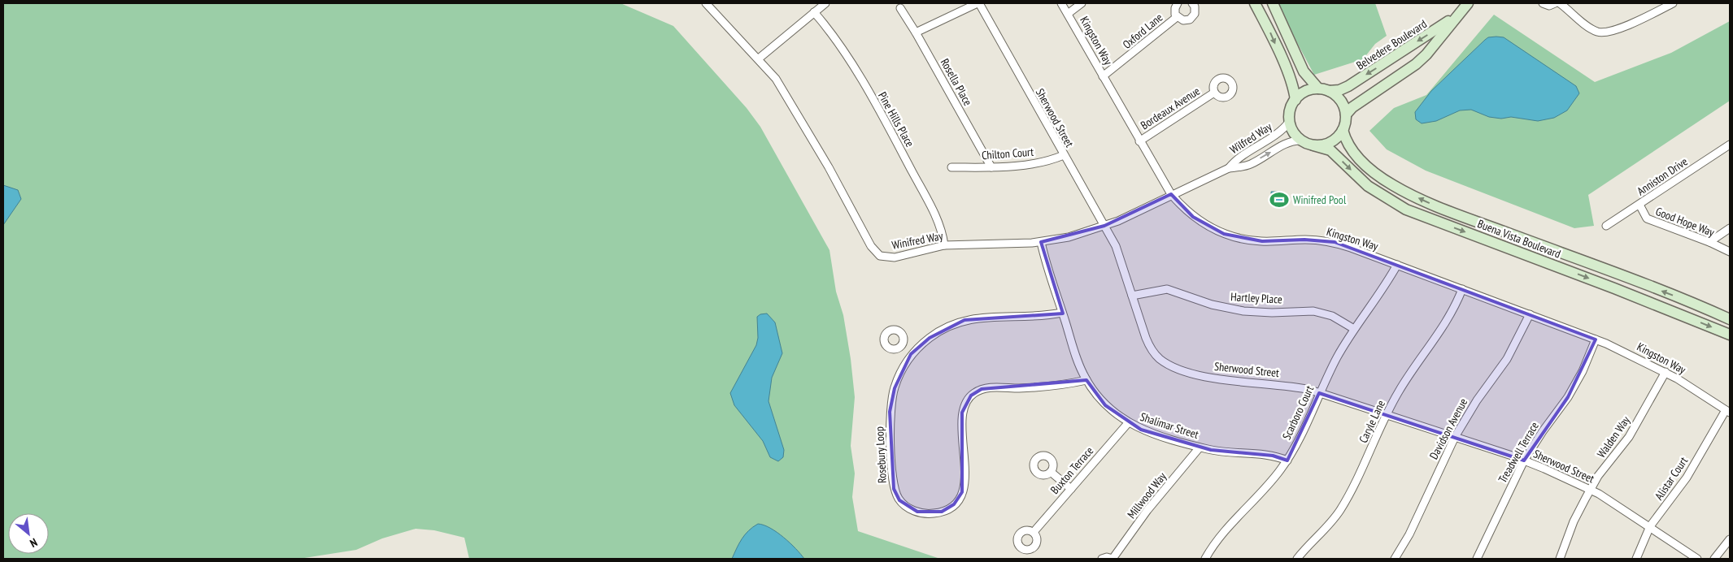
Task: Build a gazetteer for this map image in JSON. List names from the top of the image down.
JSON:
{
  "streets": {
    "main road": ["Belvedere Boulevard", "Buena Vista Boulevard"],
    "street": [
      "Oxford Lane",
      "Kingston Way",
      "Rosella Place",
      "Bordeaux Avenue",
      "Sherwood Street",
      "Pine Hills Place",
      "Wilfred Way",
      "Chilton Court",
      "Anniston Drive",
      "Good Hope Way",
      "Winifred Way",
      "Hartley Place",
      "Scarboro Court",
      "Caryle Lane",
      "Shalimar Street",
      "Davidson Avenue",
      "Walden Way",
      "Treadwell Terrace",
      "Rosebury Loop",
      "Buxton Terrace",
      "Alistar Court",
      "Millwood Way"
    ]
  },
  "crossings": [
    ["Oxford Lane", "Kingston Way"],
    ["Kingston Way", "Bordeaux Avenue"],
    ["Kingston Way", "Winifred Way"],
    ["Kingston Way", "Scarboro Court"],
    ["Kingston Way", "Caryle Lane"],
    ["Kingston Way", "Davidson Avenue"],
    ["Kingston Way", "Walden Way"],
    ["Kingston Way", "Treadwell Terrace"],
    ["Kingston Way", "Alistar Court"],
    ["Belvedere Boulevard", "Wilfred Way"],
    ["Belvedere Boulevard", "Buena Vista Boulevard"],
    ["Rosella Place", "Chilton Court"],
    ["Sherwood Street", "Chilton Court"],
    ["Sherwood Street", "Winifred Way"],
    ["Sherwood Street", "Hartley Place"],
    ["Sherwood Street", "Scarboro Court"],
    ["Sherwood Street", "Caryle Lane"],
    ["Sherwood Street", "Davidson Avenue"],
    ["Sherwood Street", "Walden Way"],
    ["Sherwood Street", "Treadwell Terrace"],
    ["Sherwood Street", "Alistar Court"],
    ["Pine Hills Place", "Winifred Way"],
    ["Wilfred Way", "Buena Vista Boulevard"],
    ["Wilfred Way", "Winifred Way"],
    ["Anniston Drive", "Good Hope Way"],
    ["Winifred Way", "Shalimar Street"],
    ["Hartley Place", "Scarboro Court"],
    ["Scarboro Court", "Shalimar Street"],
    ["Shalimar Street", "Rosebury Loop"],
    ["Shalimar Street", "Buxton Terrace"],
    ["Shalimar Street", "Millwood Way"]
  ],
  "places": {
    "sports": ["Winifred Pool"]
  },
  "north": "bottom right"
}
